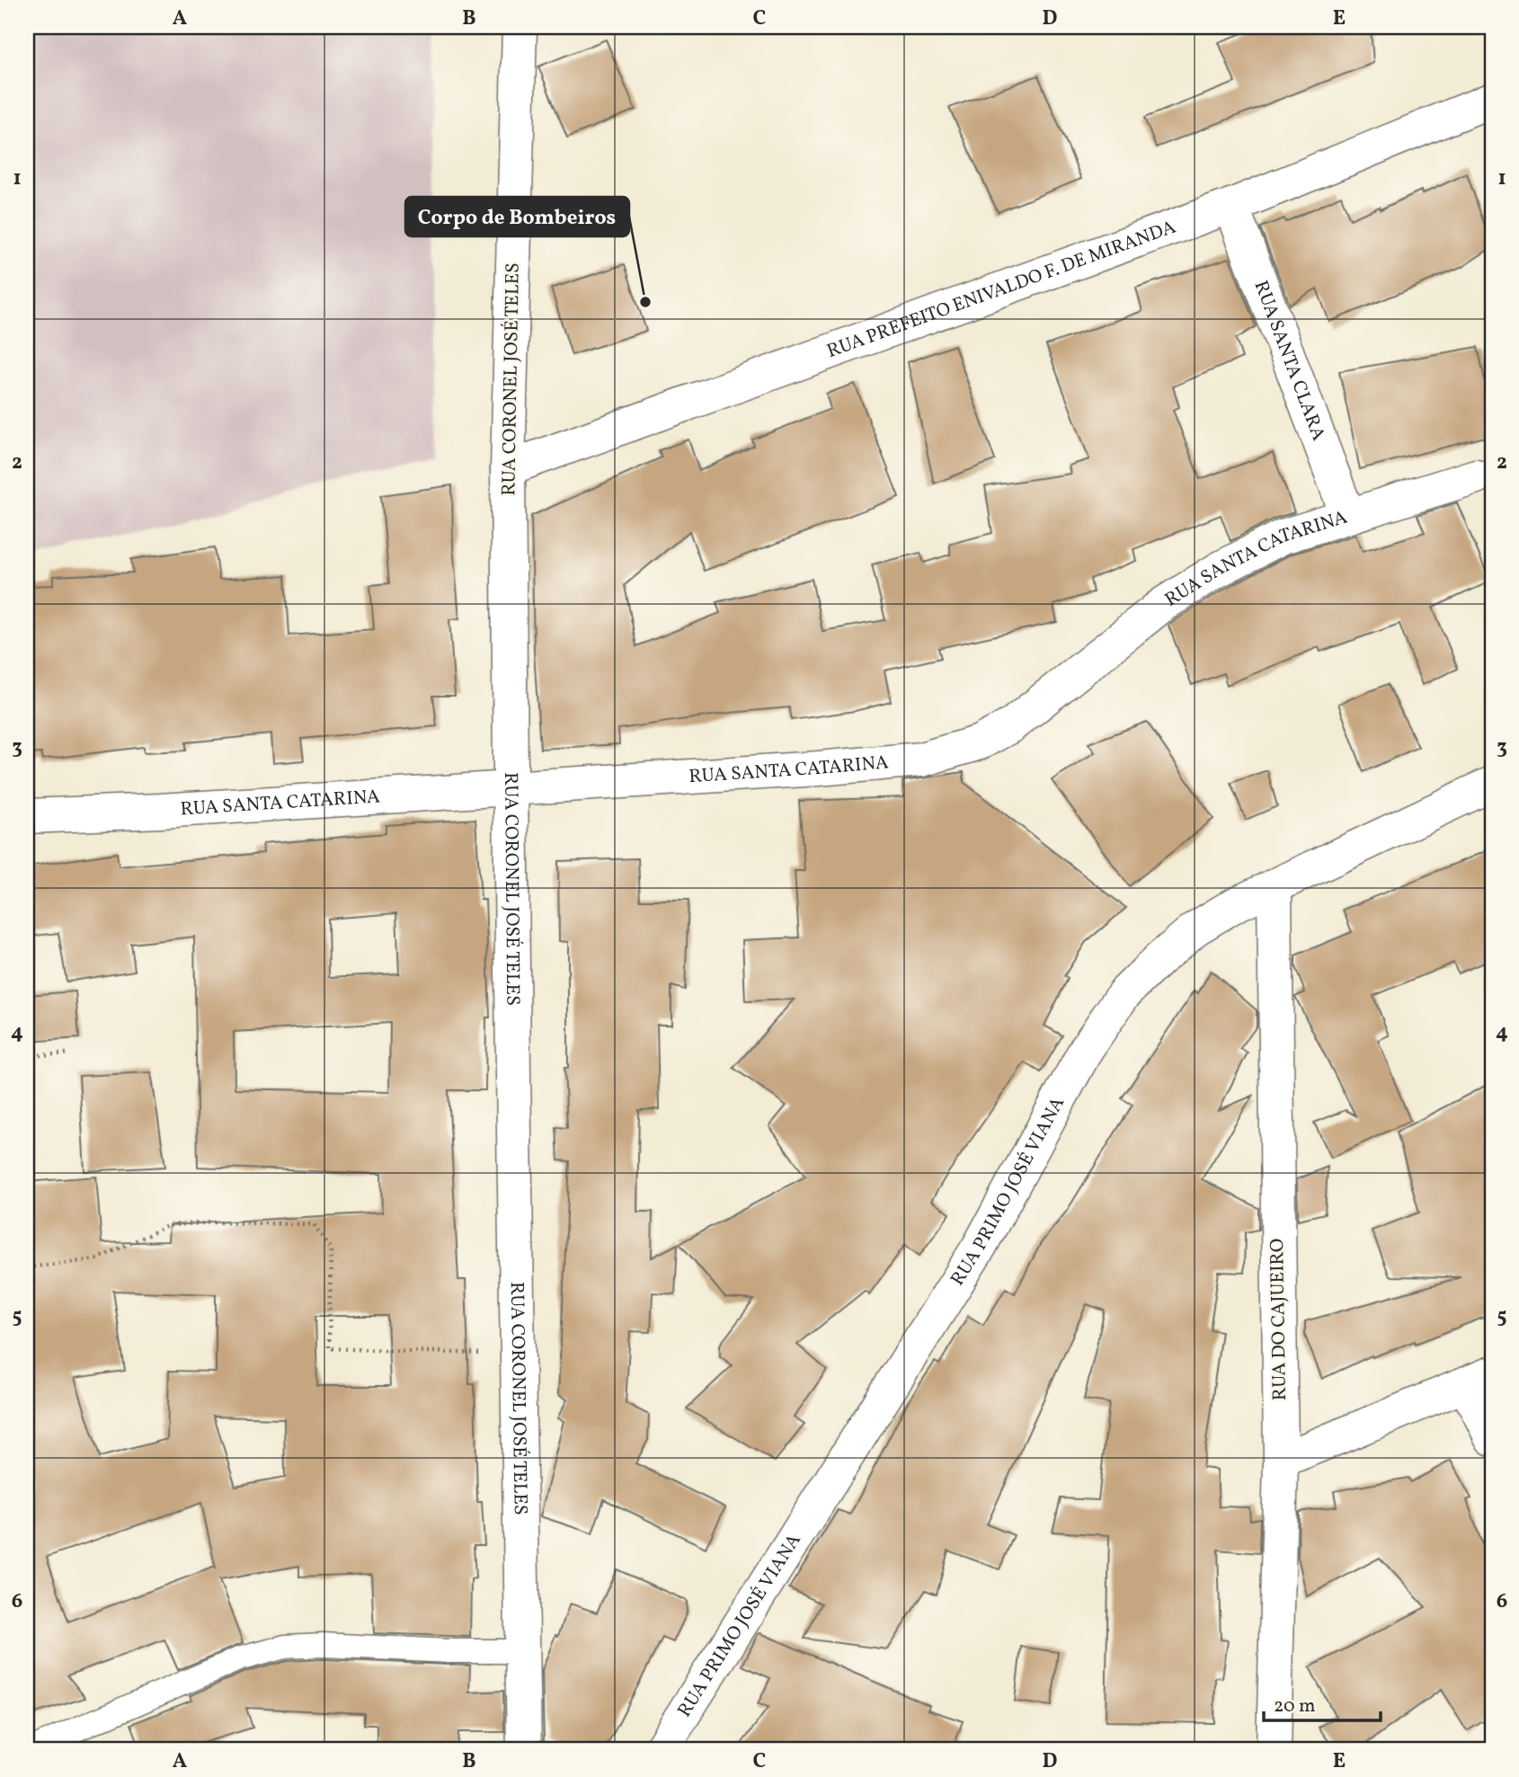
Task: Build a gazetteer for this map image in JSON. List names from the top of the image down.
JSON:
{
  "streets": {
    "street": [
      "RUA PREFEITO ENIVALDO F. DE MIRANDA",
      "RUA SANTA CLARA",
      "RUA CORONEL JOSÉ TELES",
      "RUA SANTA CATARINA",
      "RUA PRIMO JOSÉ VIANA",
      "RUA DO CAJUEIRO"
    ]
  },
  "crossings": [
    ["RUA PREFEITO ENIVALDO F. DE MIRANDA", "RUA SANTA CLARA"],
    ["RUA PREFEITO ENIVALDO F. DE MIRANDA", "RUA CORONEL JOSÉ TELES"],
    ["RUA SANTA CLARA", "RUA SANTA CATARINA"],
    ["RUA CORONEL JOSÉ TELES", "RUA SANTA CATARINA"],
    ["RUA PRIMO JOSÉ VIANA", "RUA DO CAJUEIRO"]
  ],
  "places": ["Corpo de Bombeiros"],
  "scale_bar": "20 m",
  "grid": {
    "columns": [
      "A",
      "B",
      "C",
      "D",
      "E"
    ],
    "rows": [
      "1",
      "2",
      "3",
      "4",
      "5",
      "6"
    ]
  }
}
